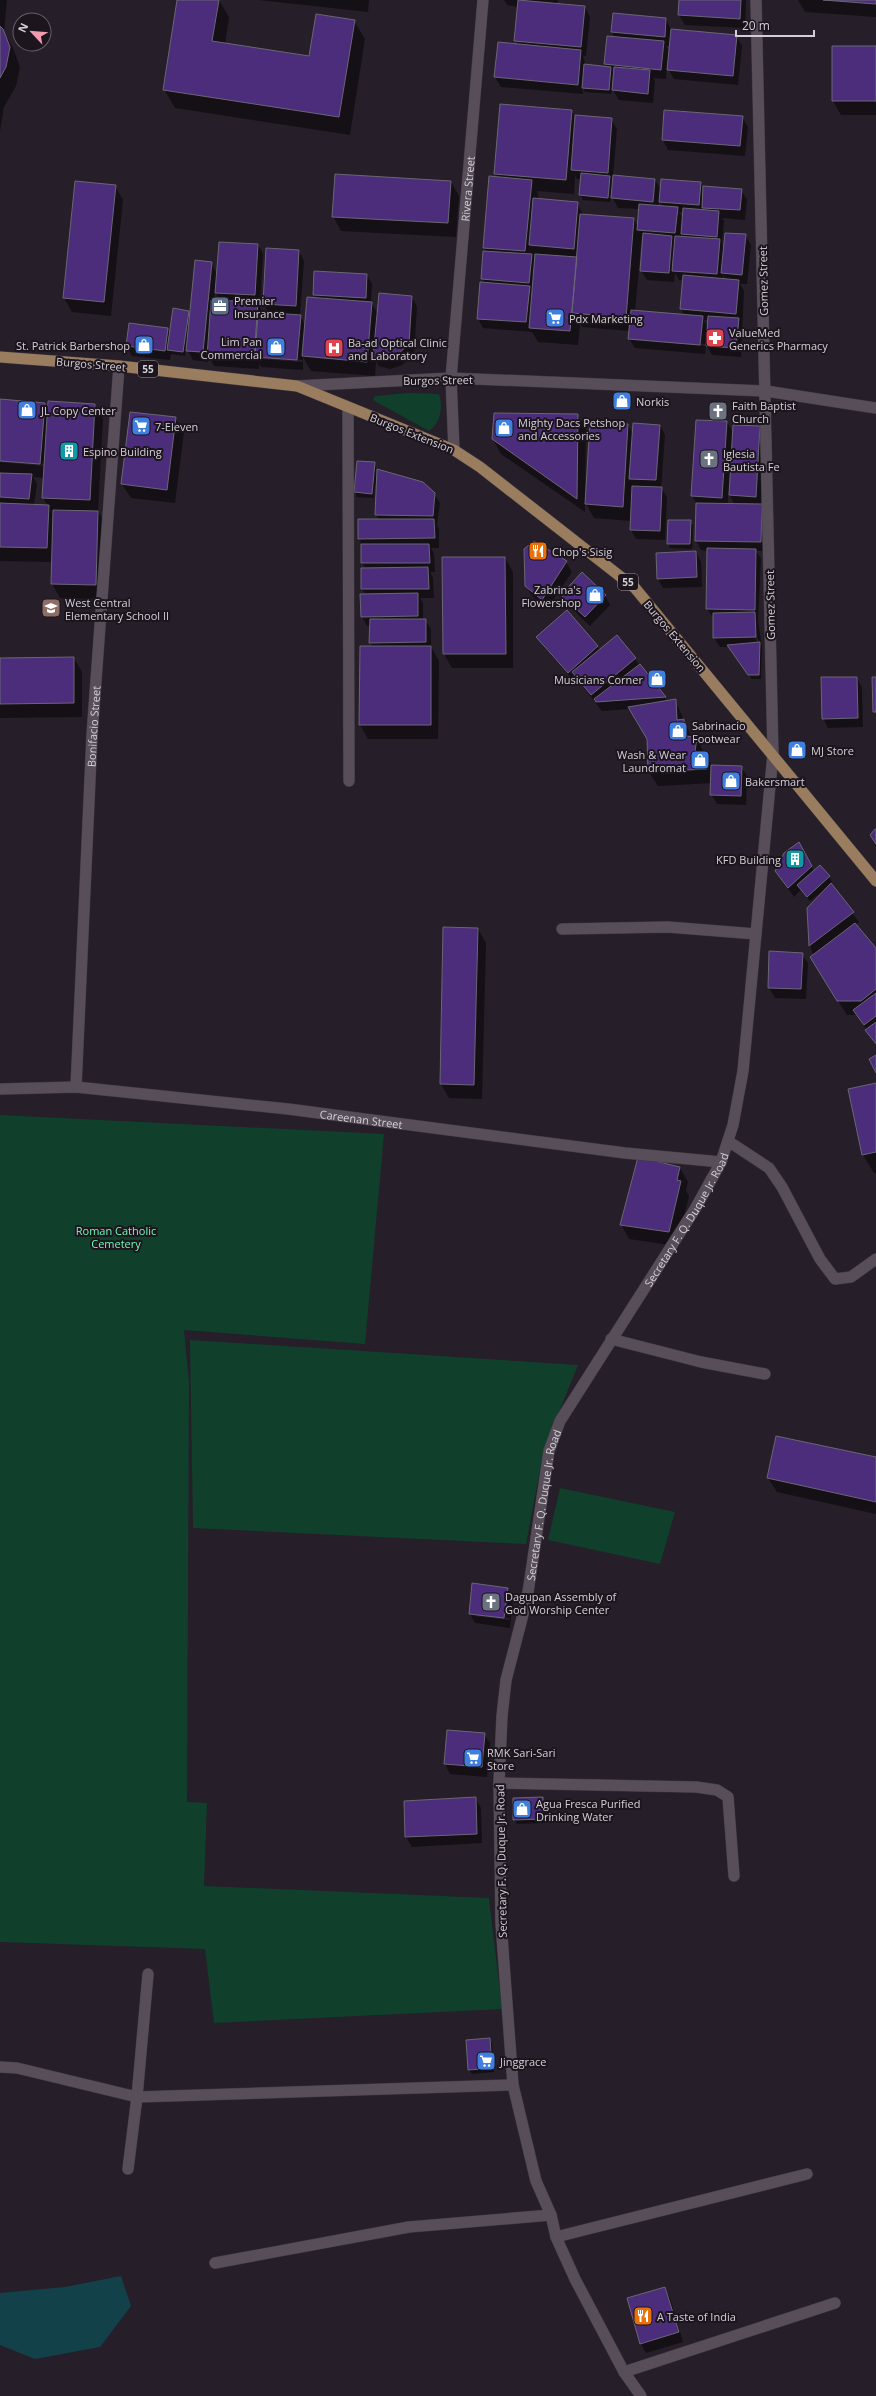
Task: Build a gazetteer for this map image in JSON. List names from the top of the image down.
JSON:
{
  "streets": {
    "main road": ["Burgos Street", "55", "Burgos Extension"],
    "street": [
      "Rivera Street",
      "Gomez Street",
      "Bonifacio Street",
      "Careenan Street",
      "Secretary F. Q. Duque Jr. Road"
    ]
  },
  "crossings": [
    ["Rivera Street", "Burgos Street"],
    ["Rivera Street", "Burgos Extension"],
    ["Gomez Street", "Burgos Street"],
    ["Gomez Street", "Burgos Extension"],
    ["Gomez Street", "Secretary F. Q. Duque Jr. Road"],
    ["Burgos Street", "Burgos Extension"],
    ["Burgos Street", "Bonifacio Street"],
    ["Burgos Extension", "Secretary F. Q. Duque Jr. Road"],
    ["Bonifacio Street", "Careenan Street"],
    ["Careenan Street", "Secretary F. Q. Duque Jr. Road"]
  ],
  "parks": ["Roman Catholic Cemetery"],
  "places": {
    "office": ["Premier Insurance"],
    "supermarket": [
      "Pdx Marketing",
      "7-Eleven",
      "RMK Sari-Sari Store",
      "Jinggrace"
    ],
    "pharmacy": ["ValueMed Generics Pharmacy"],
    "shop": [
      "St. Patrick Barbershop",
      "Lim Pan Commercial",
      "Norkis",
      "JL Copy Center",
      "Mighty Dacs Petshop and Accessories",
      "Zabrina's Flowershop",
      "Musicians Corner",
      "Sabrinacio Footwear",
      "MJ Store",
      "Wash & Wear Laundromat",
      "Bakersmart",
      "Agua Fresca Purified Drinking Water"
    ],
    "hospital": ["Ba-ad Optical Clinic and Laboratory"],
    "church": ["Faith Baptist Church", "Iglesia Bautista Fe", "Dagupan Assembly of God Worship Center"],
    "building": ["Espino Building", "KFD Building"],
    "restaurant": ["Chop's Sisig", "A Taste of India"],
    "school or university": ["West Central Elementary School II"]
  },
  "scale_bar": "20 m",
  "north": "top left"
}
